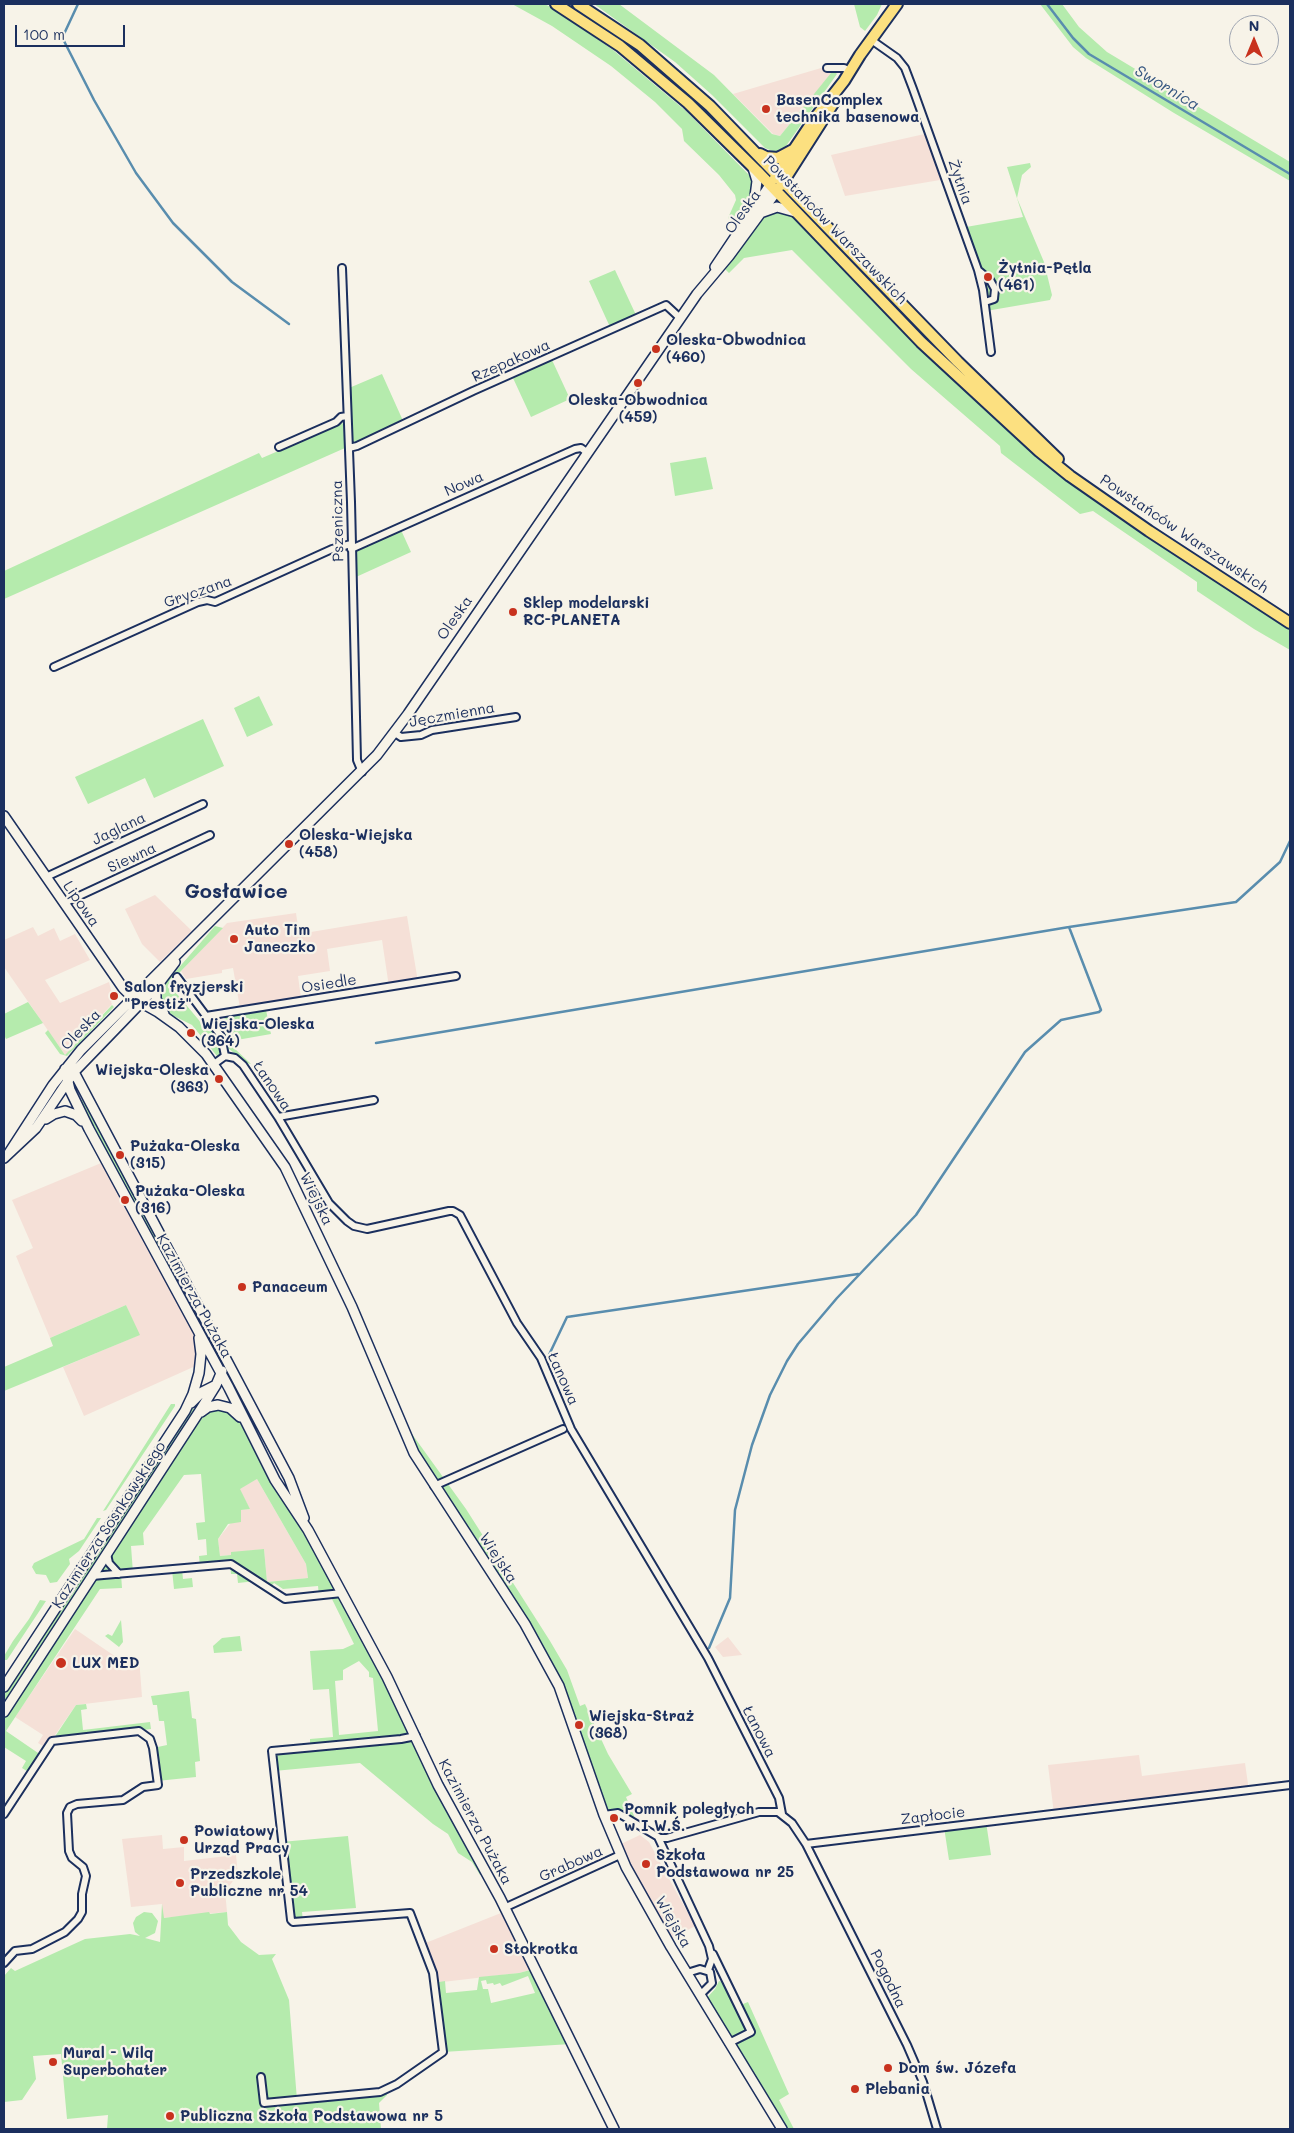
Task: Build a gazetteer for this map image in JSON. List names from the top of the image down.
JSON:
{
  "streets": {
    "main road": ["Oleska", "Powstańców Warszawskich"],
    "street": [
      "Żytnia",
      "Rzepakowa",
      "Nowa",
      "Pszeniczna",
      "Gryczana",
      "Jęczmienna",
      "Jaglana",
      "Siewna",
      "Lipowa",
      "Osiedle",
      "Łanowa",
      "Wiejska",
      "Kazimierza Pużaka",
      "Kazimierza Sosnkowskiego",
      "Zapłocie",
      "Grabowa",
      "Pogodna"
    ]
  },
  "crossings": [
    ["Oleska", "Powstańców Warszawskich"],
    ["Oleska", "Rzepakowa"],
    ["Oleska", "Nowa"],
    ["Oleska", "Pszeniczna"],
    ["Oleska", "Jęczmienna"],
    ["Oleska", "Lipowa"],
    ["Oleska", "Wiejska"],
    ["Oleska", "Kazimierza Pużaka"],
    ["Rzepakowa", "Pszeniczna"],
    ["Nowa", "Pszeniczna"],
    ["Nowa", "Gryczana"],
    ["Pszeniczna", "Gryczana"],
    ["Jaglana", "Lipowa"],
    ["Siewna", "Lipowa"],
    ["Lipowa", "Wiejska"],
    ["Wiejska", "Grabowa"],
    ["Kazimierza Pużaka", "Kazimierza Sosnkowskiego"],
    ["Kazimierza Pużaka", "Grabowa"],
    ["Zapłocie", "Pogodna"]
  ],
  "districts": ["Gosławice"],
  "water": ["Swornica"],
  "places": [
    "BasenComplex technika basenowa",
    "Żytnia-Pętla (461)",
    "Oleska-Obwodnica (460)",
    "Oleska-Obwodnica (459)",
    "Sklep modelarski RC-PLANETA",
    "Oleska-Wiejska (458)",
    "Auto Tim Janeczko",
    "Salon fryzjerski \"Prestiż\"",
    "Wiejska-Oleska (364)",
    "Wiejska-Oleska (363)",
    "Pużaka-Oleska (315)",
    "Pużaka-Oleska (316)",
    "Panaceum",
    "LUX MED",
    "Wiejska-Straż (368)",
    "Pomnik poległych w I W.Ś.",
    "Powiatowy Urząd Pracy",
    "Szkoła Podstawowa nr 25",
    "Przedszkole Publiczne nr 54",
    "Stokrotka",
    "Mural - Wilq Superbohater",
    "Dom św. Józefa",
    "Plebania",
    "Publiczna Szkoła Podstawowa nr 5"
  ],
  "scale_bar": "100 m",
  "north": "top"
}
